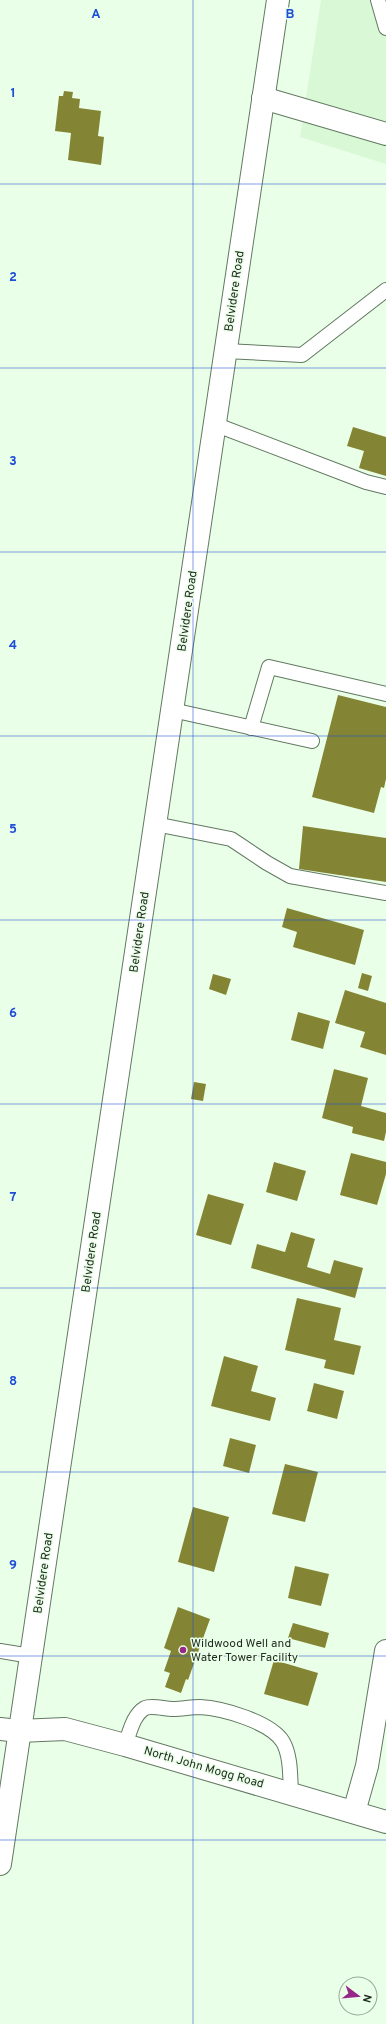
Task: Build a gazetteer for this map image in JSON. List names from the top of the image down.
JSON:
{
  "streets": {
    "main road": ["Belvidere Road", "North John Mogg Road"]
  },
  "crossings": [
    ["Belvidere Road", "North John Mogg Road"]
  ],
  "places": ["Wildwood Well and Water Tower Facility"],
  "north": "right",
  "grid": {
    "columns": ["A", "B"],
    "rows": [
      "1",
      "2",
      "3",
      "4",
      "5",
      "6",
      "7",
      "8",
      "9"
    ]
  }
}
